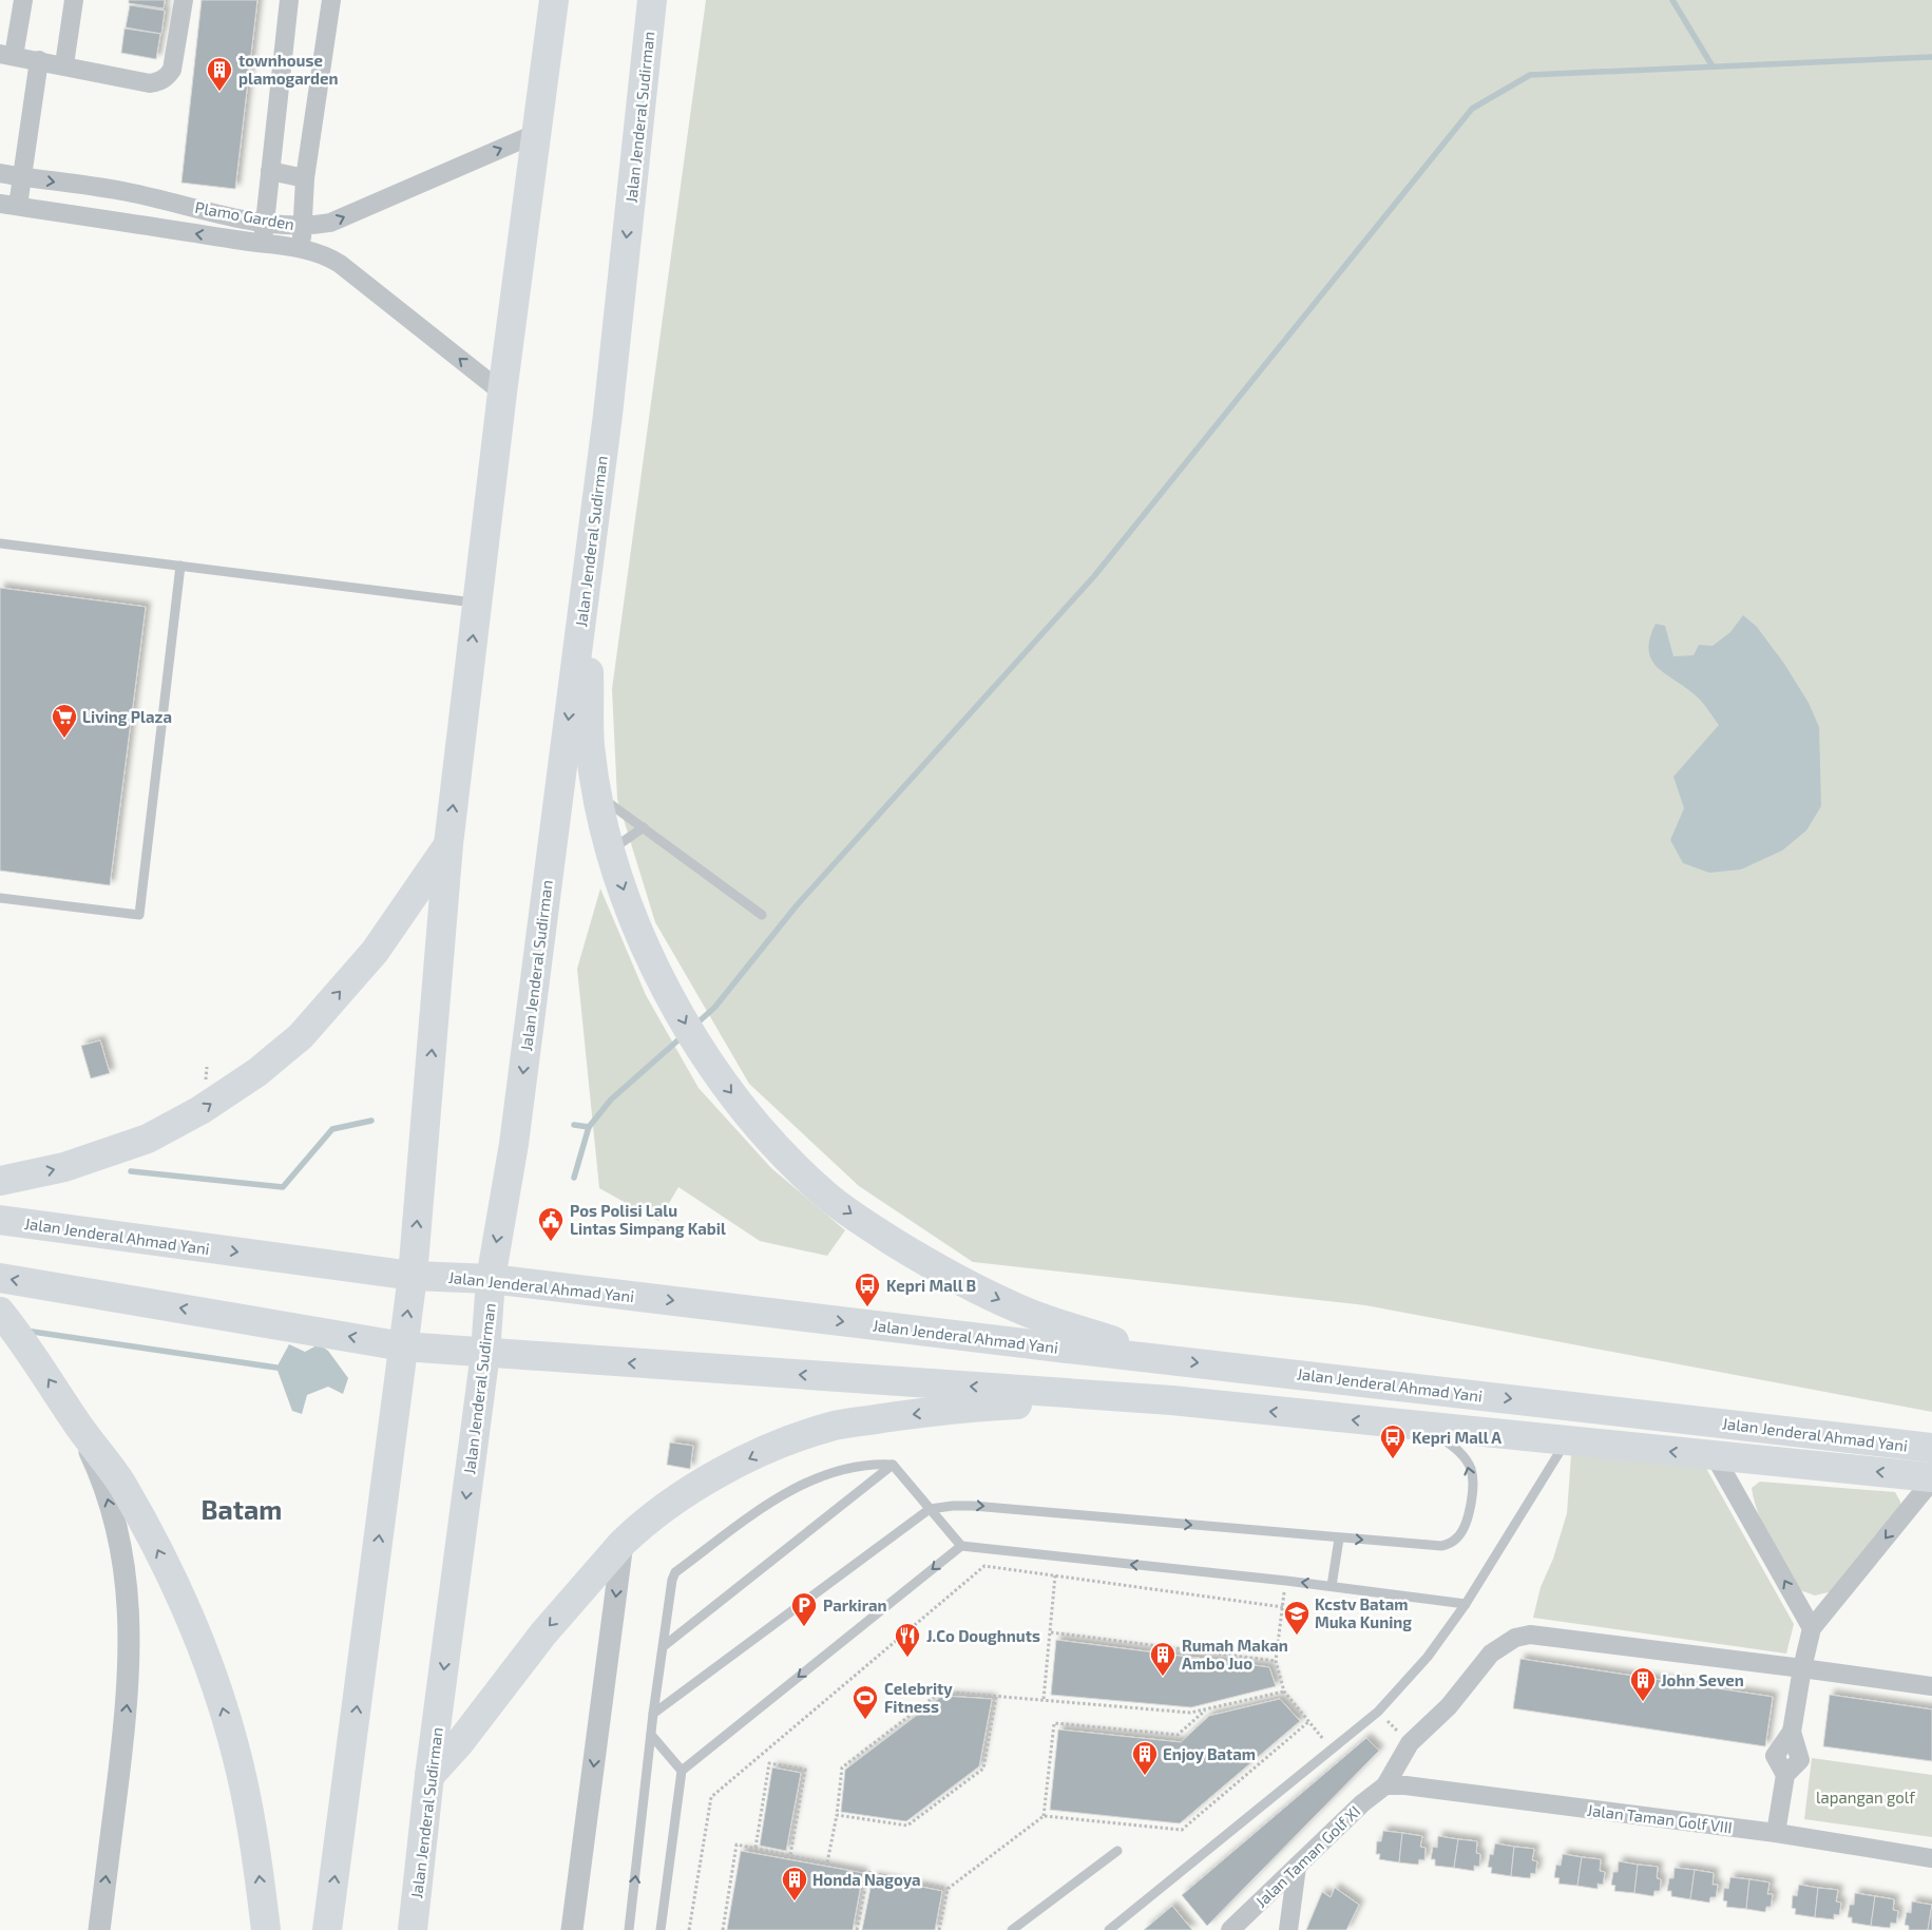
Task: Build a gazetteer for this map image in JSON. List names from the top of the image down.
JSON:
{
  "streets": {
    "highway": ["Jalan Jenderal Sudirman", "Jalan Jenderal Ahmad Yani"],
    "street": ["Plamo Garden", "Jalan Taman Golf VIII", "Jalan Taman Golf XI"]
  },
  "crossings": [
    ["Jalan Jenderal Sudirman", "Jalan Jenderal Ahmad Yani"],
    ["Jalan Taman Golf VIII", "Jalan Taman Golf XI"]
  ],
  "districts": ["Batam"],
  "parks": ["lapangan golf"],
  "places": {
    "building": [
      "townhouse plamogarden",
      "Rumah Makan Ambo Juo",
      "John Seven",
      "Enjoy Batam",
      "Honda Nagoya"
    ],
    "supermarket": ["Living Plaza"],
    "public building": ["Pos Polisi Lalu Lintas Simpang Kabil"],
    "bus stop": ["Kepri Mall B", "Kepri Mall A"],
    "parking": ["Parkiran"],
    "school or university": ["Kcstv Batam Muka Kuning"],
    "restaurant": ["J.Co Doughnuts"],
    "sports": ["Celebrity Fitness"]
  }
}
